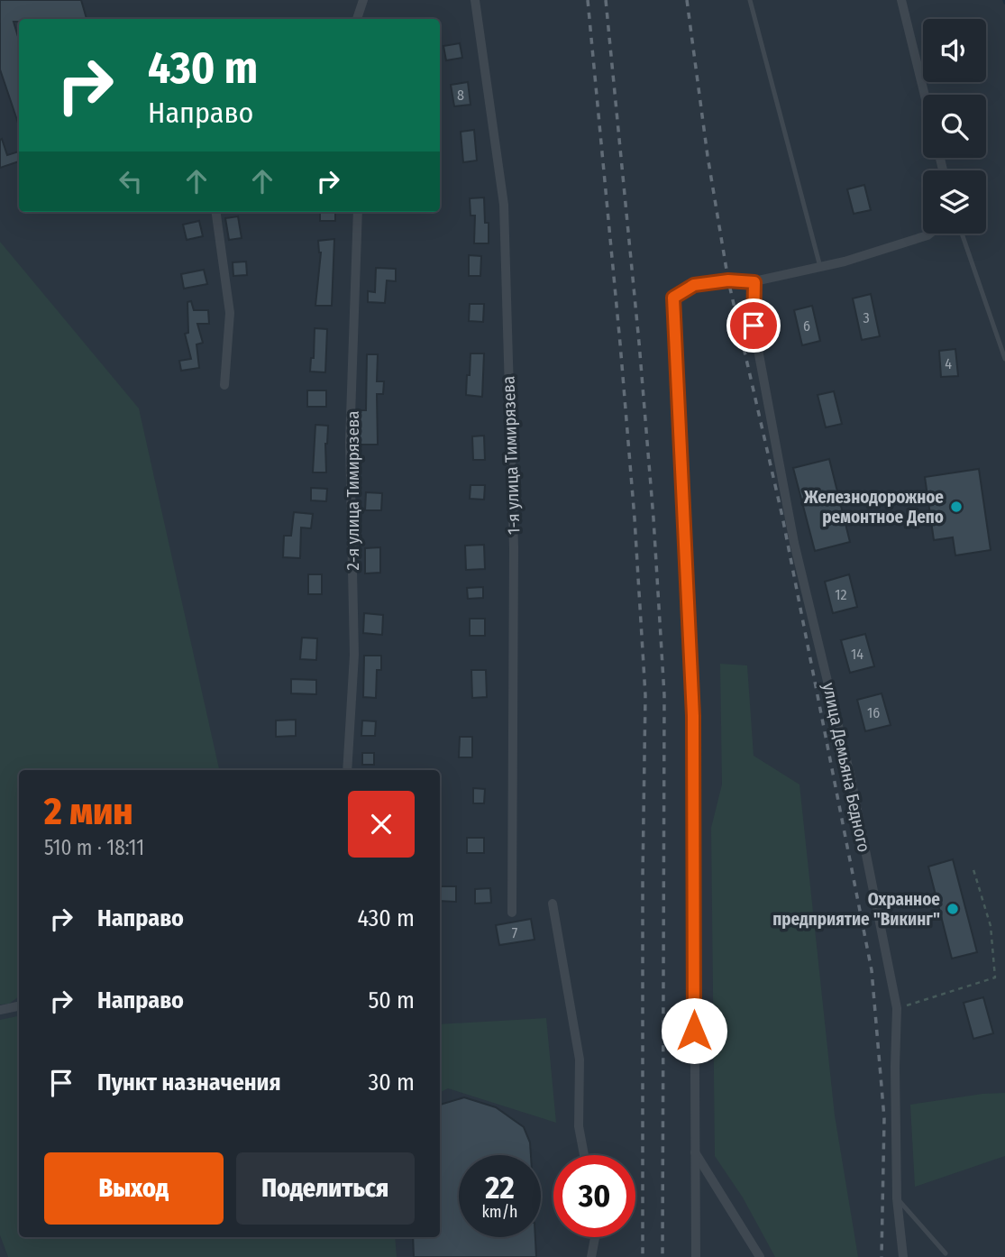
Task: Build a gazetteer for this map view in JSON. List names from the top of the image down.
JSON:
{
  "streets": {
    "street": ["1-я улица Тимирязева", "2-я улица Тимирязева", "улица Демьяна Бедного"]
  },
  "places": ["Железнодорожное ремонтное Депо", "Охранное предприятие \"Викинг\""],
  "house_numbers": [
    "8",
    "3",
    "6",
    "4",
    "12",
    "14",
    "16",
    "7"
  ],
  "page": {
    "turn": ["430 m", "Направо"],
    "heading": ["2 мин", "510 m · 18:11"],
    "list": [
      {
        "name": "Направо",
        "value": "430 m"
      },
      {
        "name": "Направо",
        "value": "50 m"
      },
      {
        "name": "Пункт назначения",
        "value": "30 m"
      }
    ],
    "buttons": ["Выход", "Поделиться"],
    "speed": "22 km/h",
    "limit": "30"
  }
}
